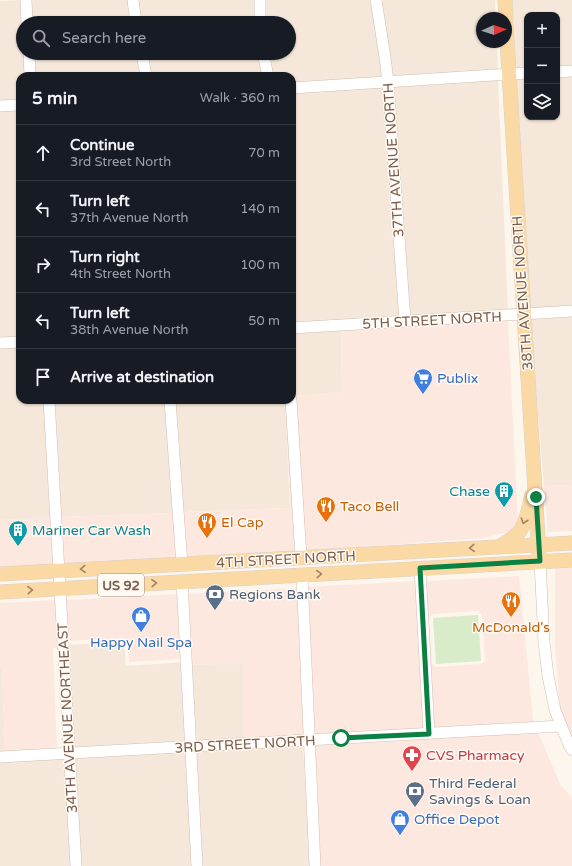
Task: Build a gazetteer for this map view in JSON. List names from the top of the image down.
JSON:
{
  "streets": {
    "main road": ["38TH AVENUE NORTH", "4TH STREET NORTH", "US 92"],
    "street": [
      "37TH AVENUE NORTH",
      "5TH STREET NORTH",
      "34TH AVENUE NORTHEAST",
      "3RD STREET NORTH"
    ]
  },
  "crossings": [
    ["37TH AVENUE NORTH", "5TH STREET NORTH"],
    ["38TH AVENUE NORTH", "5TH STREET NORTH"],
    ["38TH AVENUE NORTH", "4TH STREET NORTH"],
    ["4TH STREET NORTH", "34TH AVENUE NORTHEAST"],
    ["34TH AVENUE NORTHEAST", "3RD STREET NORTH"]
  ],
  "places": {
    "supermarket": ["Publix"],
    "building": ["Chase", "Mariner Car Wash"],
    "restaurant": ["Taco Bell", "El Cap", "McDonald's"],
    "bank": ["Regions Bank", "Third Federal Savings & Loan"],
    "shop": ["Happy Nail Spa", "Office Depot"],
    "pharmacy": ["CVS Pharmacy"]
  },
  "north": "right",
  "page": {
    "map_buttons": ["+", "−"],
    "search": "Search here",
    "heading": ["5 min", "Walk · 360 m"],
    "list": [
      ["Continue", "3rd Street North", "70 m"],
      ["Turn left", "37th Avenue North", "140 m"],
      ["Turn right", "4th Street North", "100 m"],
      ["Turn left", "38th Avenue North", "50 m"],
      "Arrive at destination"
    ]
  }
}
